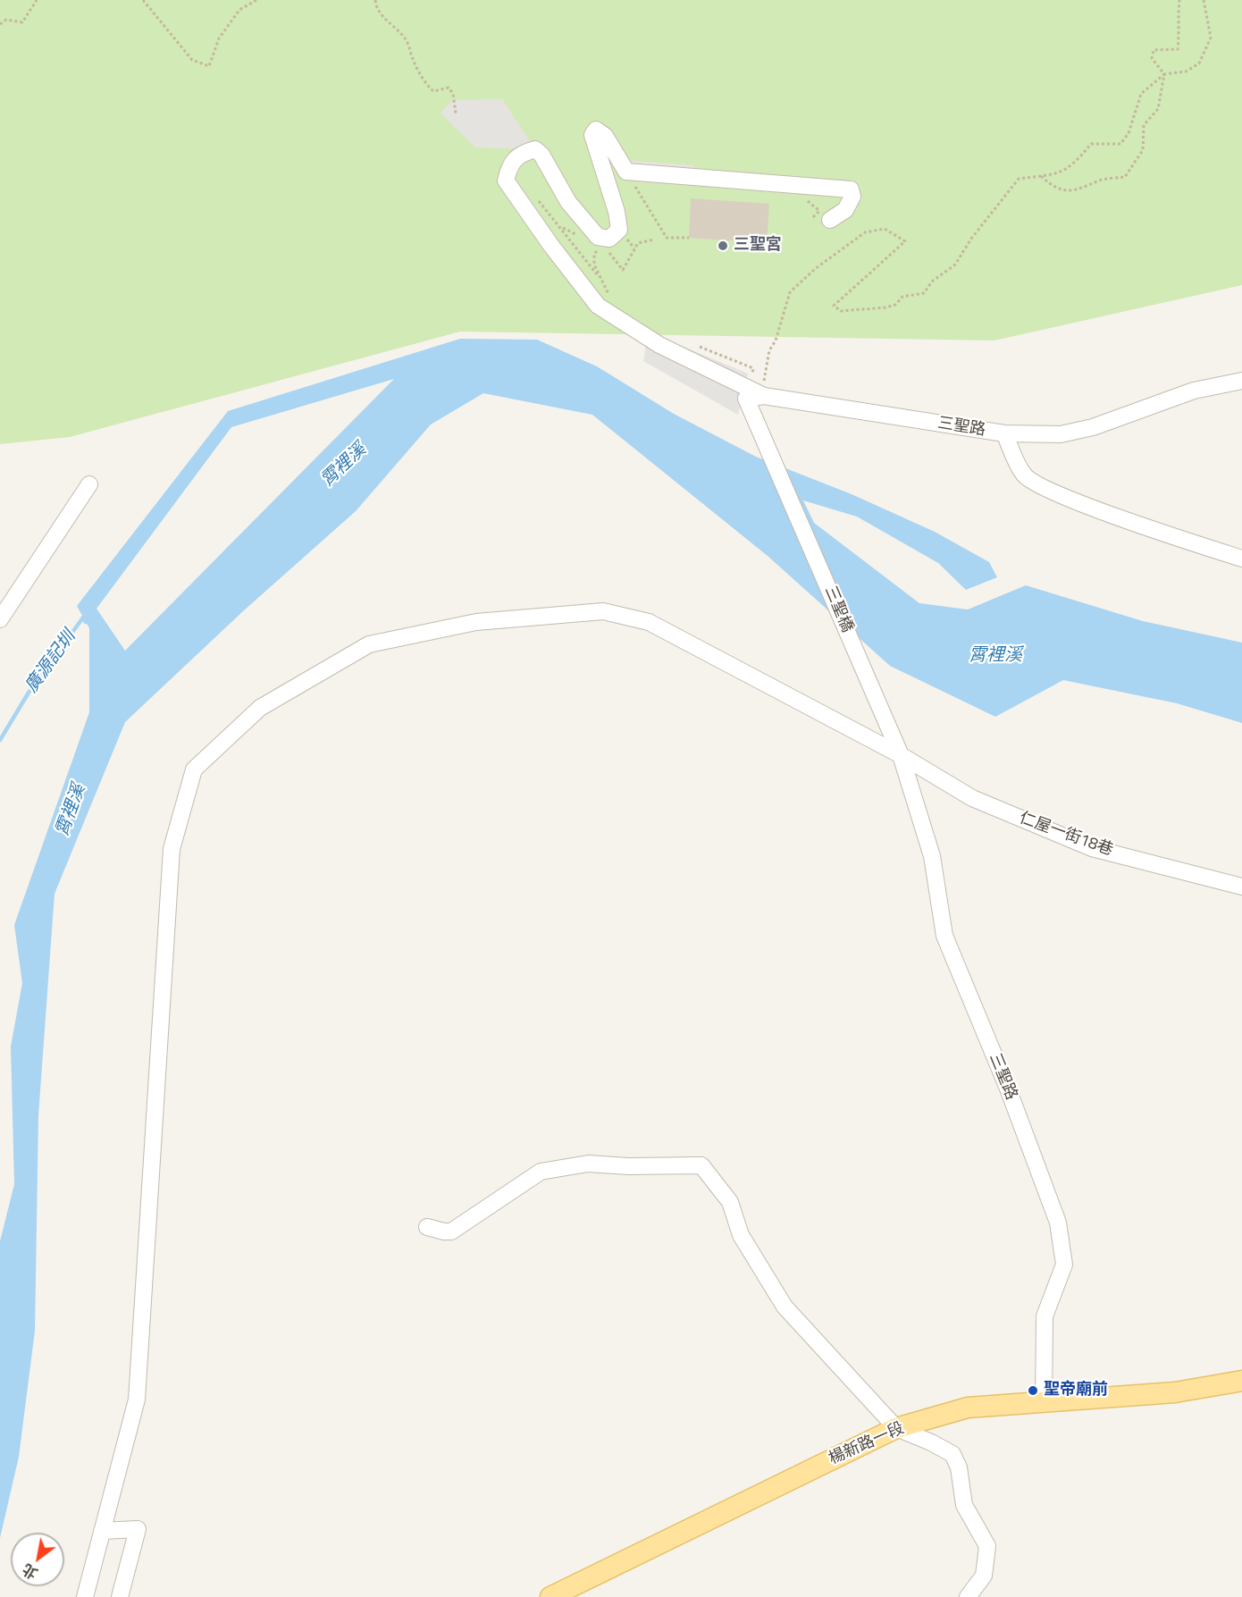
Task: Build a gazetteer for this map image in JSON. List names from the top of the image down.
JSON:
{
  "streets": {
    "main road": ["楊新路一段"],
    "street": ["三聖路", "三聖橋", "仁屋一街18巷"]
  },
  "crossings": [
    ["三聖路", "三聖橋"],
    ["三聖路", "仁屋一街18巷"],
    ["三聖路", "楊新路一段"],
    ["三聖橋", "仁屋一街18巷"]
  ],
  "water": ["霄裡溪", "廣源記圳"],
  "places": ["三聖宮", "聖帝廟前"],
  "north": "bottom left"
}
